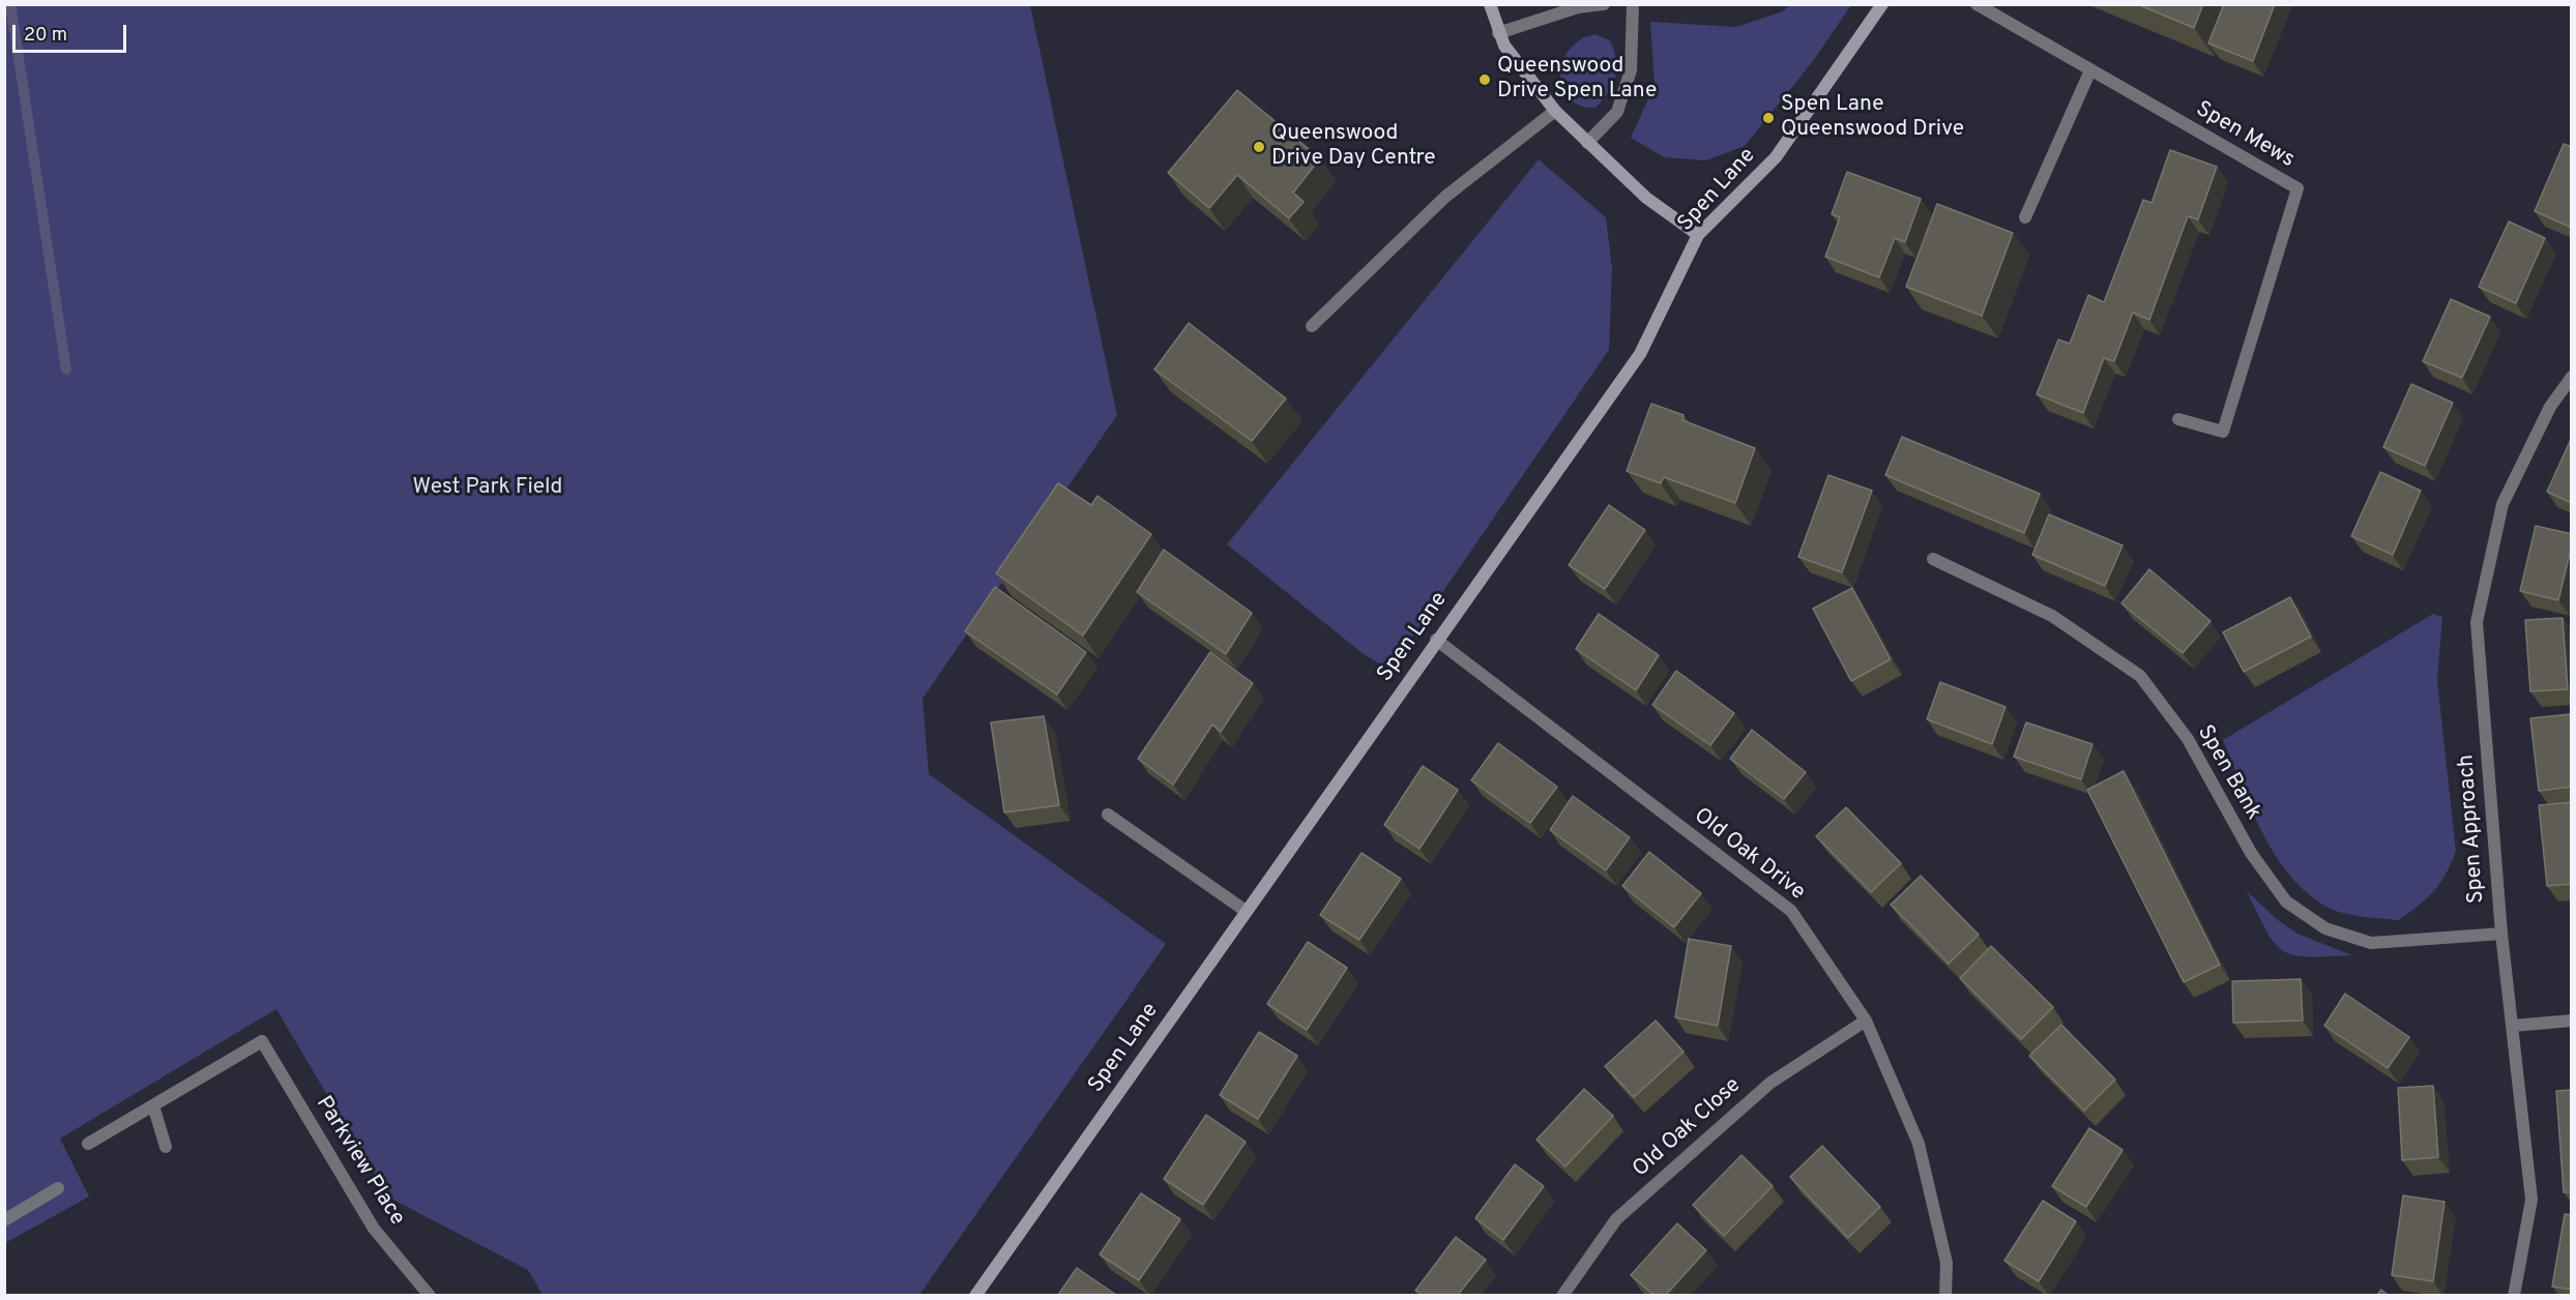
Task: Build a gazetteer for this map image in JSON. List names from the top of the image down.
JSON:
{
  "streets": {
    "street": [
      "Spen Mews",
      "Spen Lane",
      "Spen Bank",
      "Spen Approach",
      "Old Oak Drive",
      "Old Oak Close",
      "Parkview Place"
    ]
  },
  "crossings": [
    ["Spen Lane", "Old Oak Drive"],
    ["Spen Bank", "Spen Approach"],
    ["Old Oak Drive", "Old Oak Close"]
  ],
  "parks": ["West Park Field"],
  "places": ["Queenswood Drive Spen Lane", "Spen Lane Queenswood Drive", "Queenswood Drive Day Centre"],
  "scale_bar": "20 m"
}
